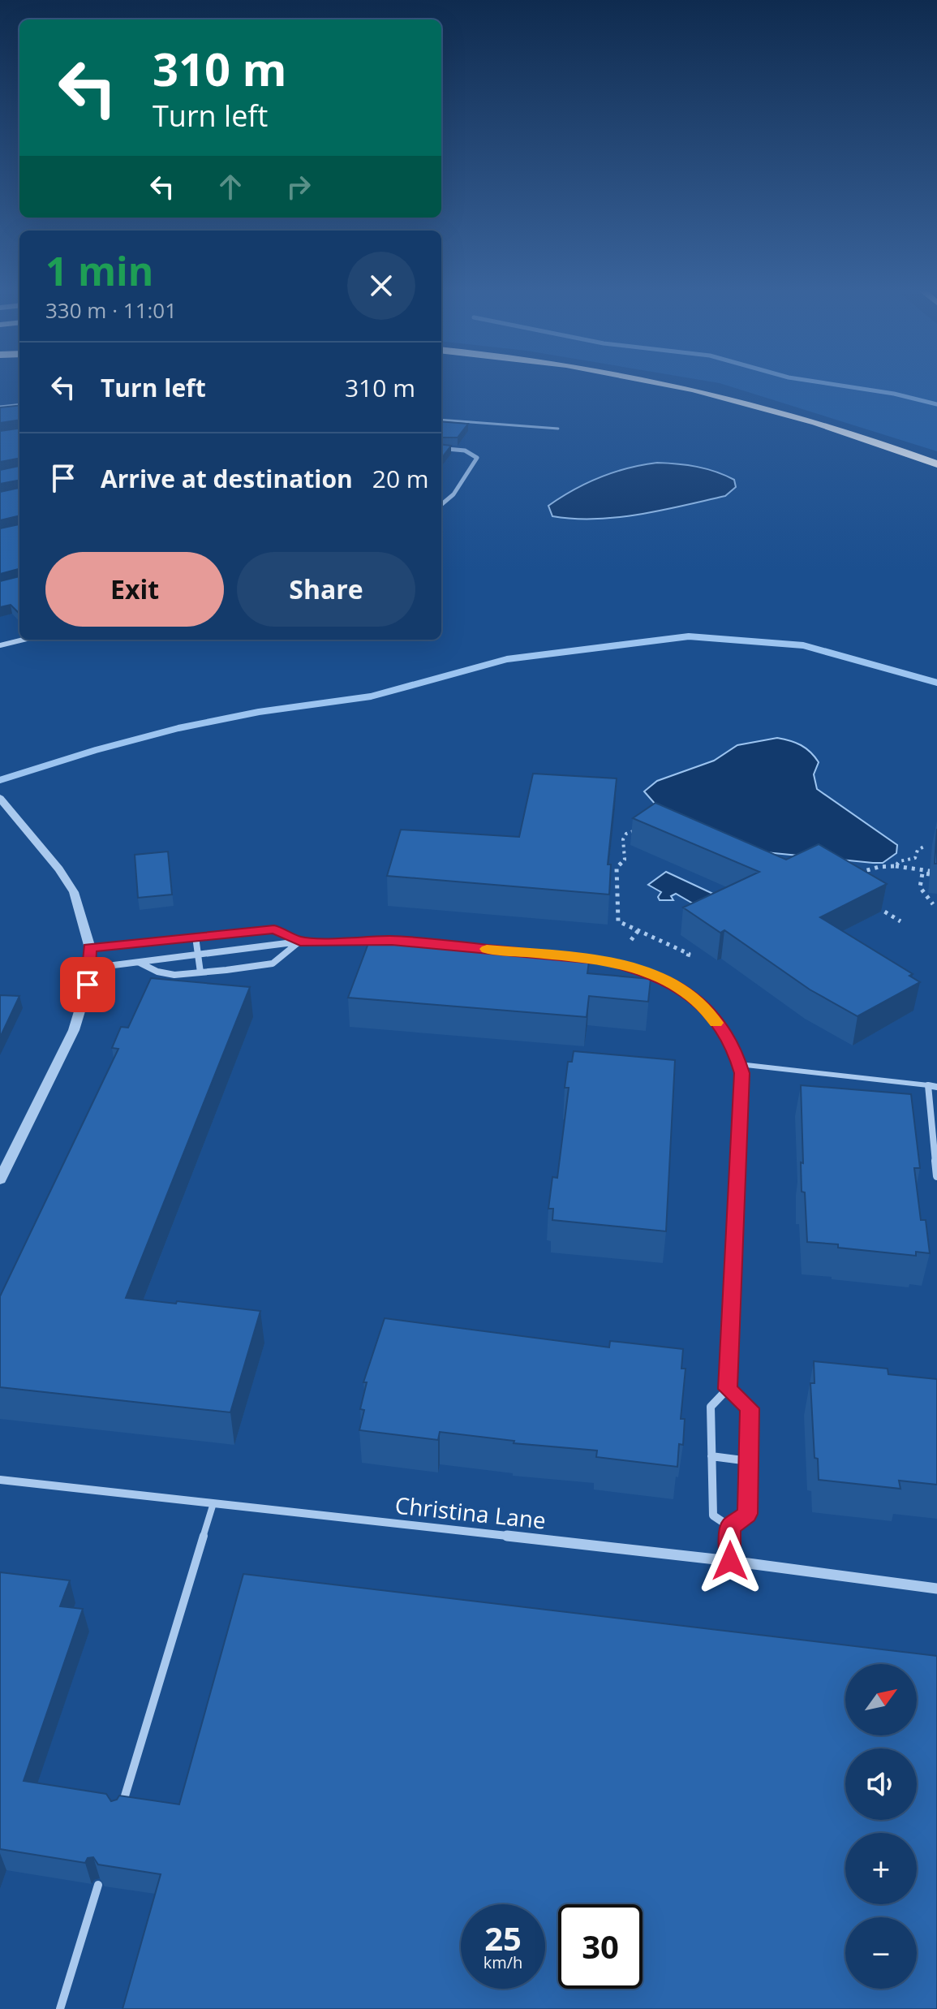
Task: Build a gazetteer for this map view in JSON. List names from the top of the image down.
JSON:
{
  "streets": {
    "street": ["Christina Lane"]
  },
  "north": "top right",
  "page": {
    "turn": ["310 m", "Turn left"],
    "heading": ["1 min", "330 m · 11:01"],
    "list": [
      {
        "name": "Turn left",
        "value": "310 m"
      },
      {
        "name": "Arrive at destination",
        "value": "20 m"
      }
    ],
    "buttons": ["Exit", "Share"],
    "map_buttons": ["+", "−"],
    "speed": "25 km/h",
    "limit": "30"
  }
}
